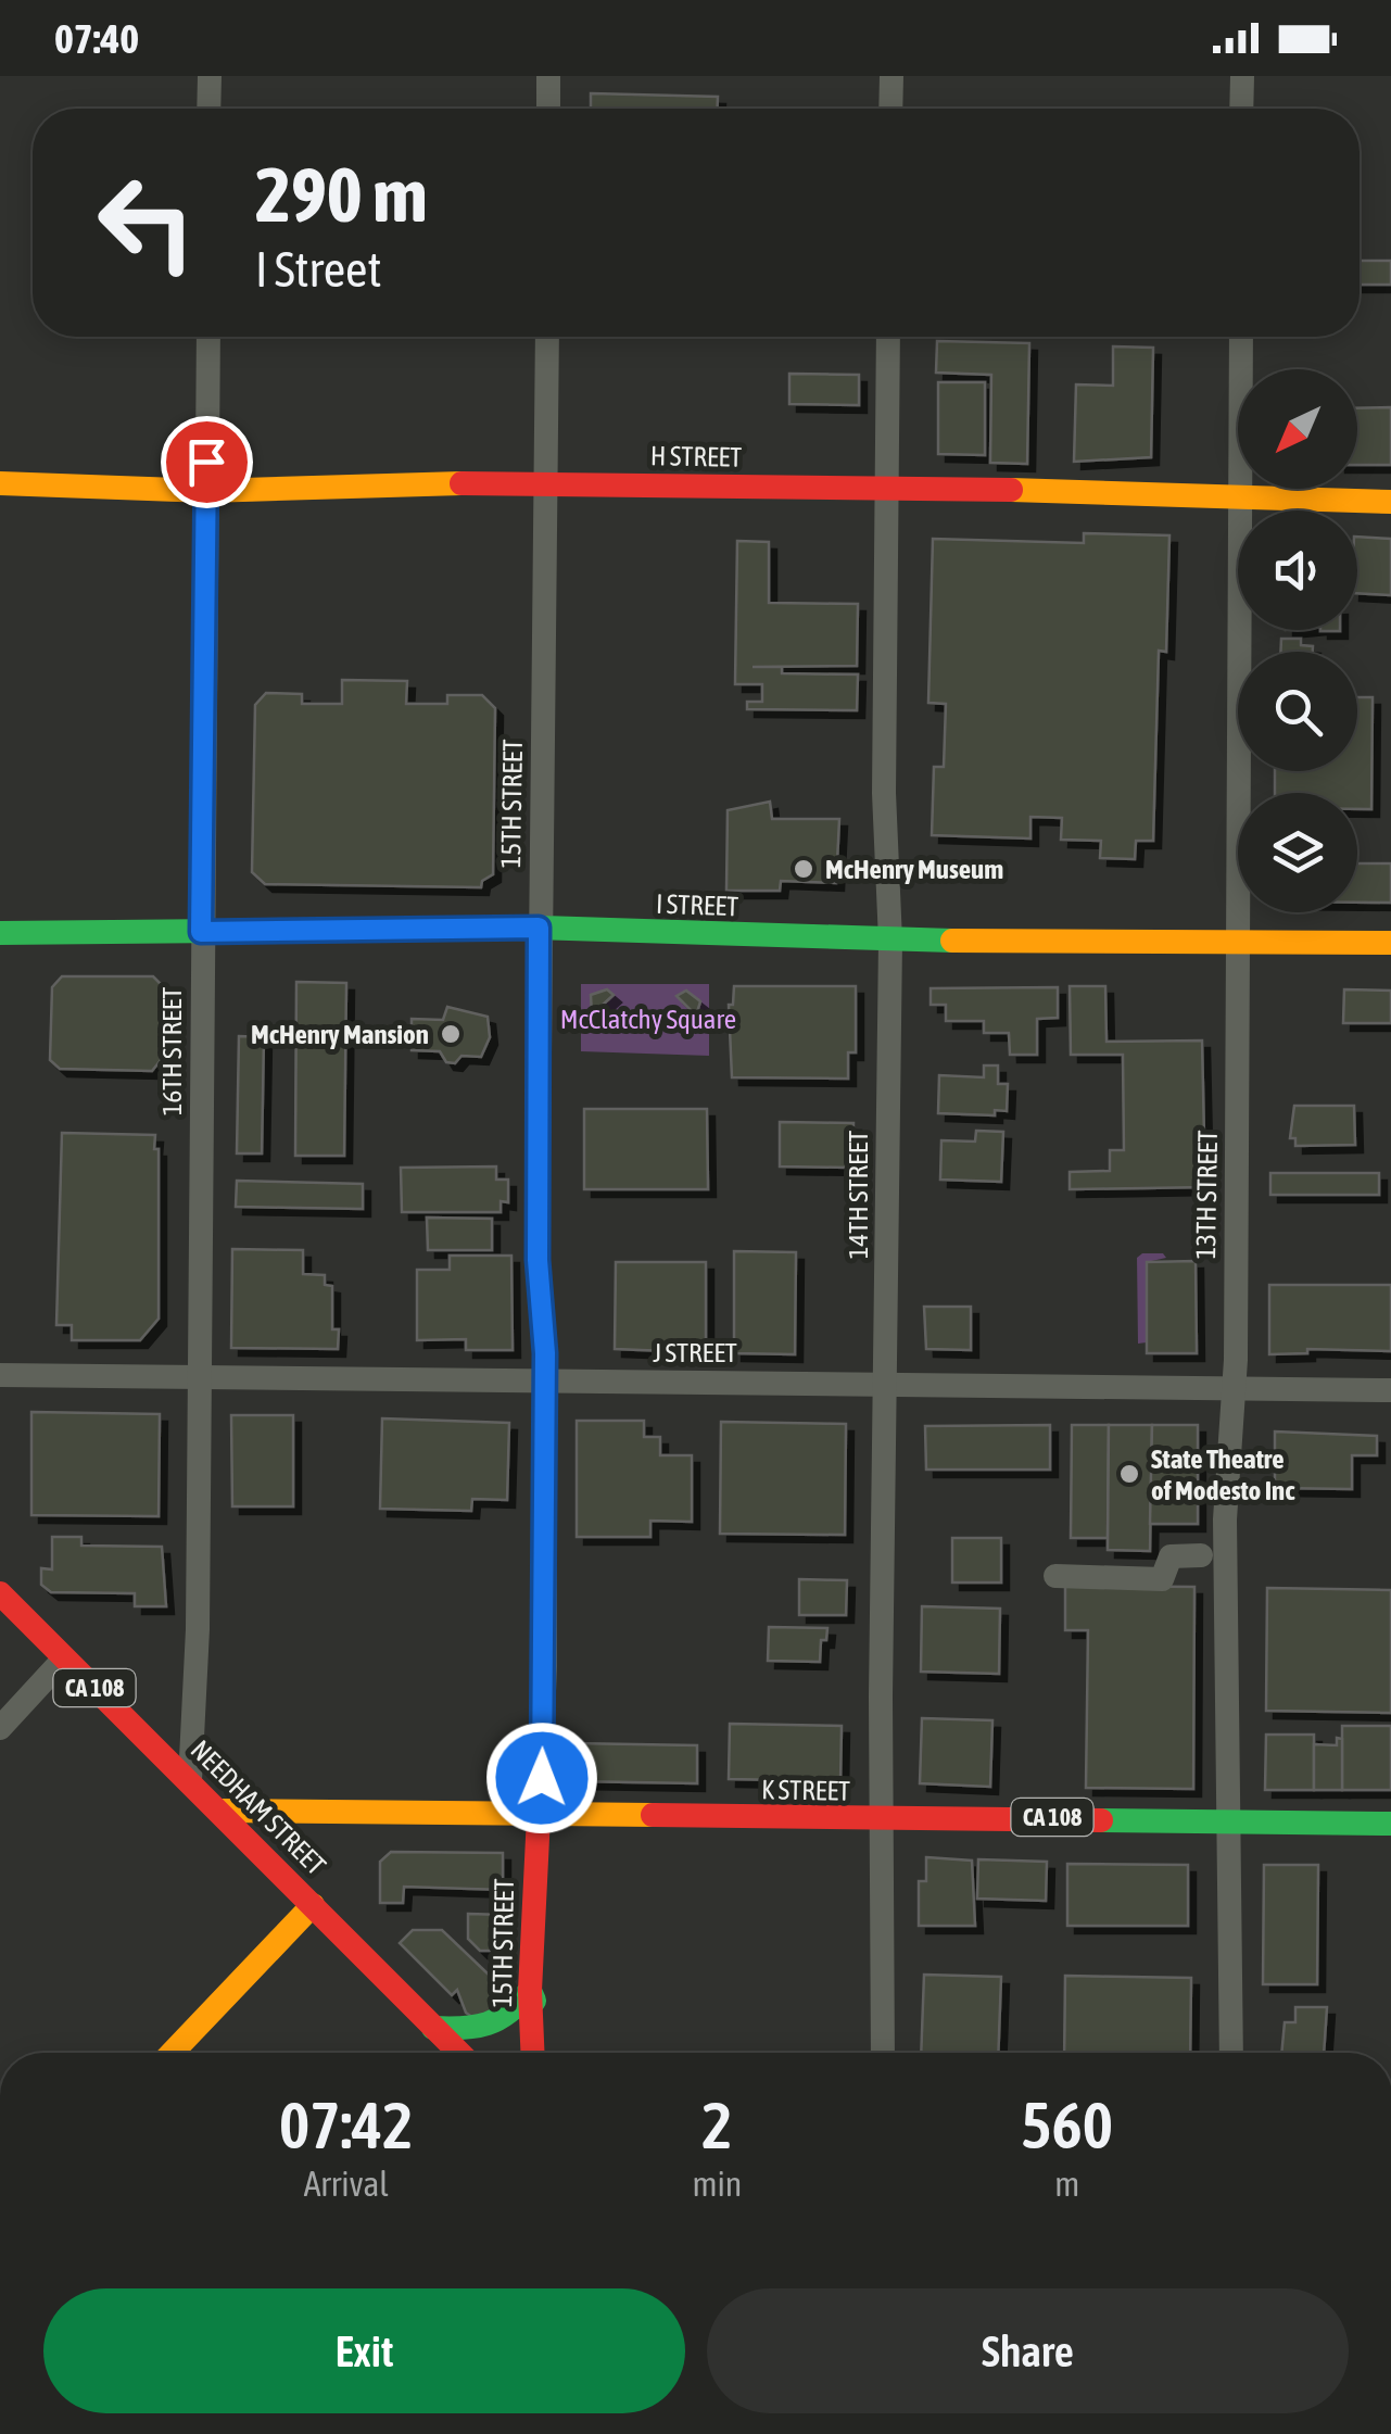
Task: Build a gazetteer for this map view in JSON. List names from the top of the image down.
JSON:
{
  "streets": {
    "main road": [
      "H STREET",
      "15TH STREET",
      "I STREET",
      "CA 108",
      "K STREET",
      "NEEDHAM STREET"
    ],
    "street": [
      "16TH STREET",
      "14TH STREET",
      "13TH STREET",
      "J STREET"
    ]
  },
  "crossings": [
    ["H STREET", "15TH STREET"],
    ["H STREET", "16TH STREET"],
    ["H STREET", "14TH STREET"],
    ["H STREET", "13TH STREET"],
    ["15TH STREET", "I STREET"],
    ["15TH STREET", "J STREET"],
    ["15TH STREET", "K STREET"],
    ["I STREET", "16TH STREET"],
    ["I STREET", "14TH STREET"],
    ["I STREET", "13TH STREET"],
    ["16TH STREET", "J STREET"],
    ["16TH STREET", "NEEDHAM STREET"],
    ["14TH STREET", "J STREET"],
    ["14TH STREET", "K STREET"],
    ["13TH STREET", "J STREET"],
    ["13TH STREET", "K STREET"],
    ["K STREET", "NEEDHAM STREET"]
  ],
  "parks": ["McClatchy Square"],
  "places": ["McHenry Museum", "McHenry Mansion", "State Theatre of Modesto Inc"],
  "north": "bottom left",
  "page": {
    "status": "07:40",
    "turn": ["290 m", "I Street"],
    "eta": [
      "07:42",
      "Arrival",
      "2",
      "min",
      "560",
      "m"
    ],
    "buttons": ["Exit", "Share"]
  }
}
